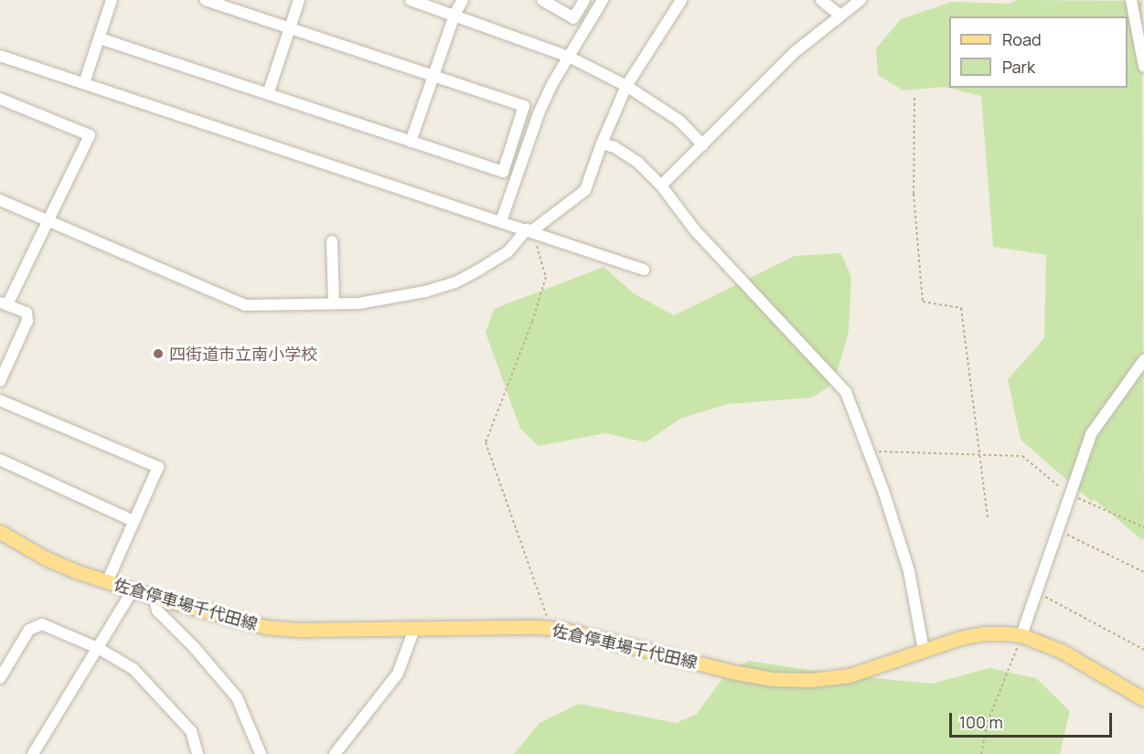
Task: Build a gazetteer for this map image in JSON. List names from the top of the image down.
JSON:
{
  "streets": {
    "main road": ["佐倉停車場千代田線"]
  },
  "places": ["四街道市立南小学校"],
  "legend": ["Road", "Park"],
  "scale_bar": "100 m"
}
